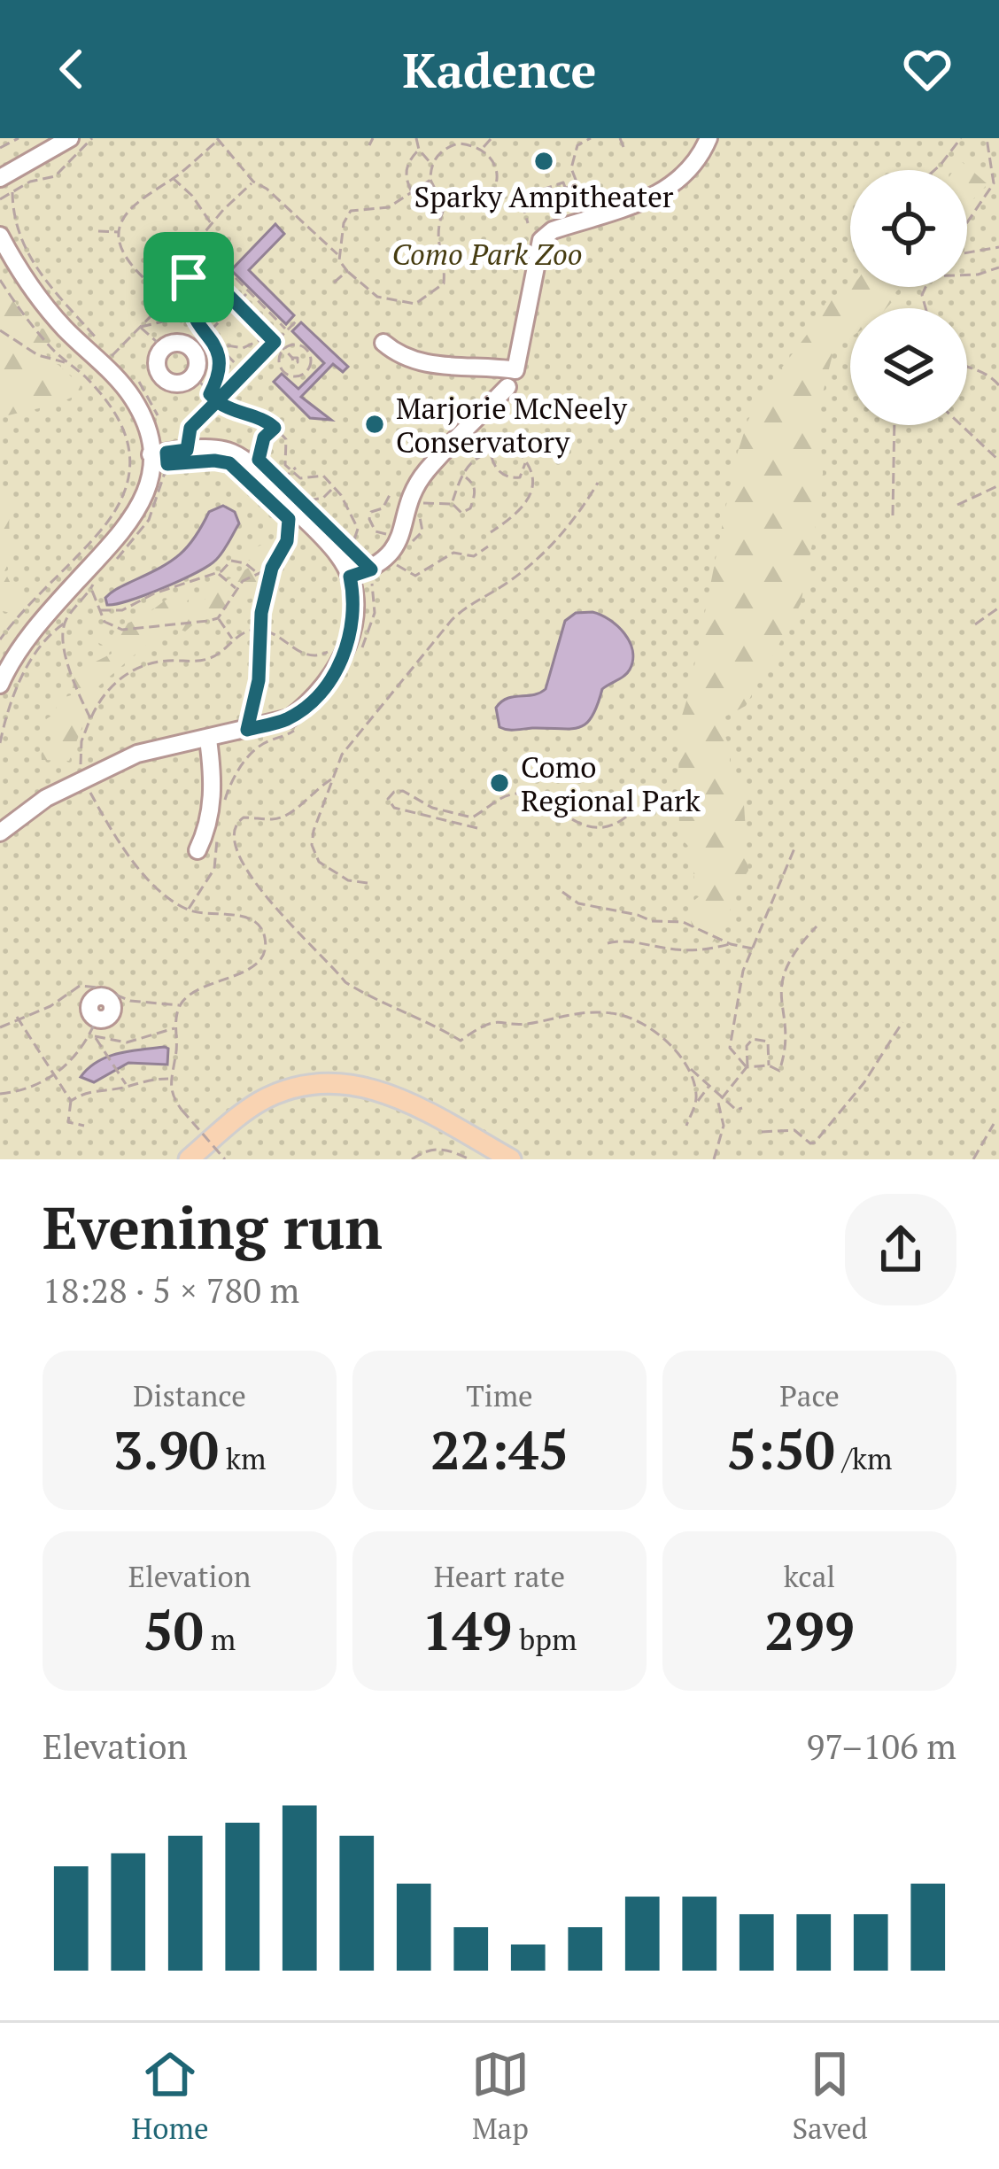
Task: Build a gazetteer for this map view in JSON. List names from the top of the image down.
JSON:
{
  "parks": ["Como Park Zoo"],
  "places": ["Sparky Ampitheater", "Marjorie McNeely Conservatory", "Como Regional Park"],
  "page": {
    "header": "Kadence",
    "heading": ["Evening run", "18:28 · 5 × 780 m"],
    "stats": [
      ["Distance", "3.90 km"],
      ["Time", "22:45"],
      ["Pace", "5:50 /km"],
      ["Elevation", "50 m"],
      ["Heart rate", "149 bpm"],
      ["kcal", "299"]
    ],
    "chart": ["Elevation", "97–106 m"],
    "tabs": ["Home", "Map", "Saved"]
  }
}
